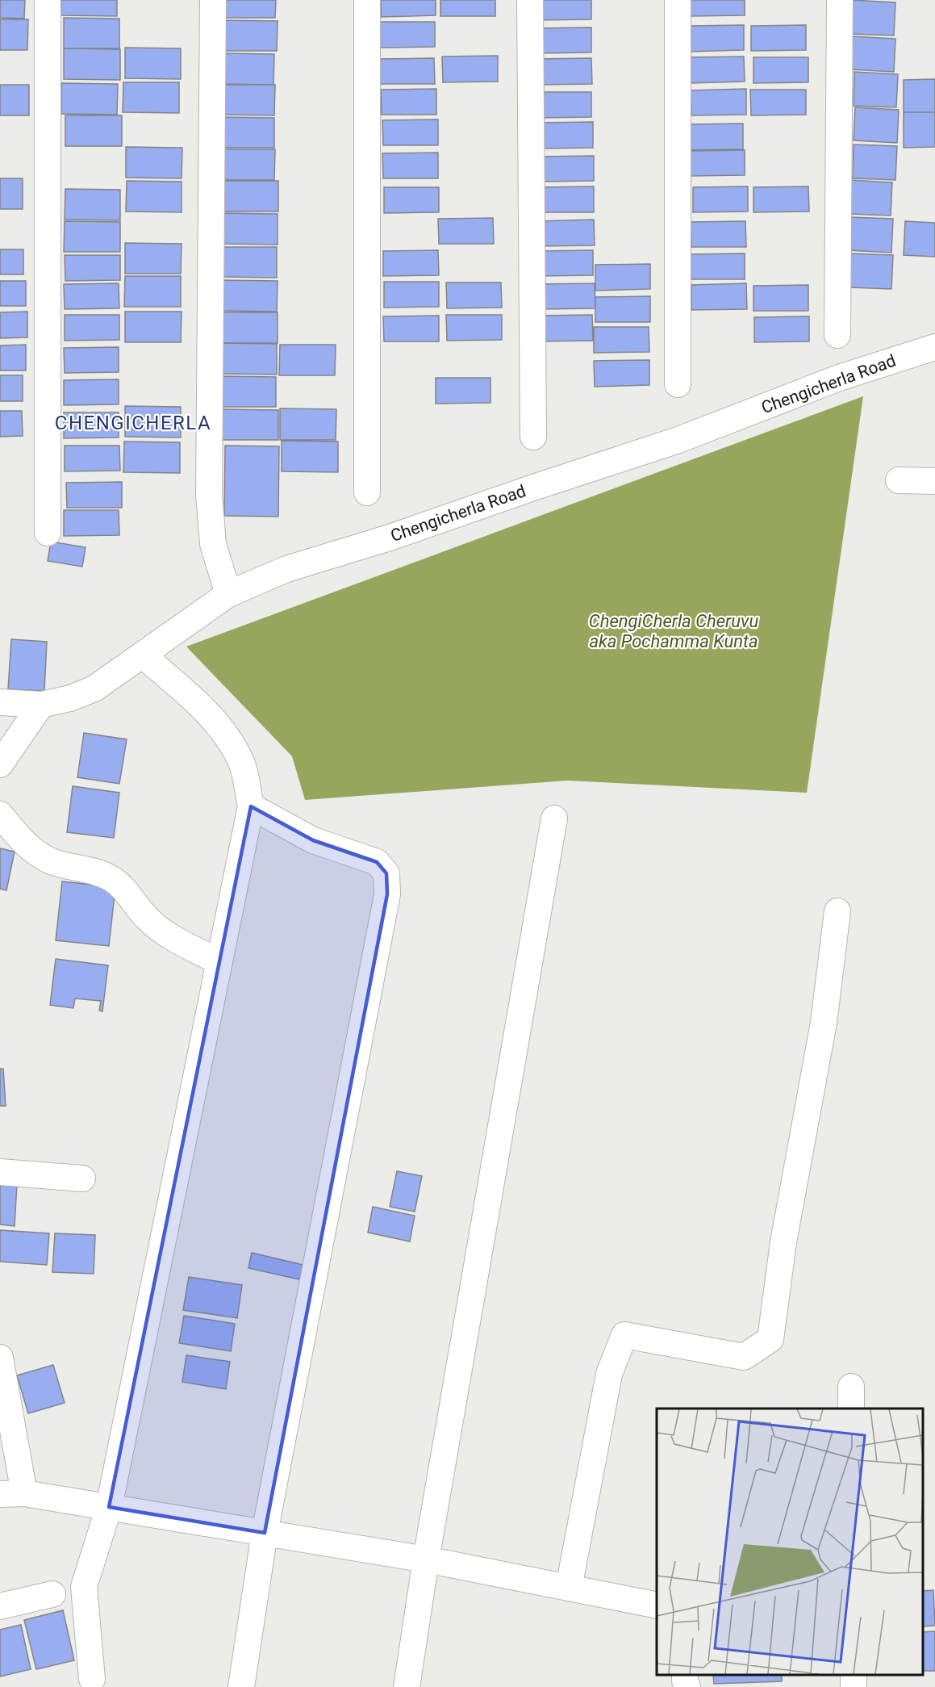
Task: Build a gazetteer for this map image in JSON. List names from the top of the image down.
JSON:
{
  "streets": {
    "street": ["Chengicherla Road"]
  },
  "districts": ["CHENGICHERLA"],
  "water": ["ChengiCherla Cheruvu aka Pochamma Kunta"]
}
